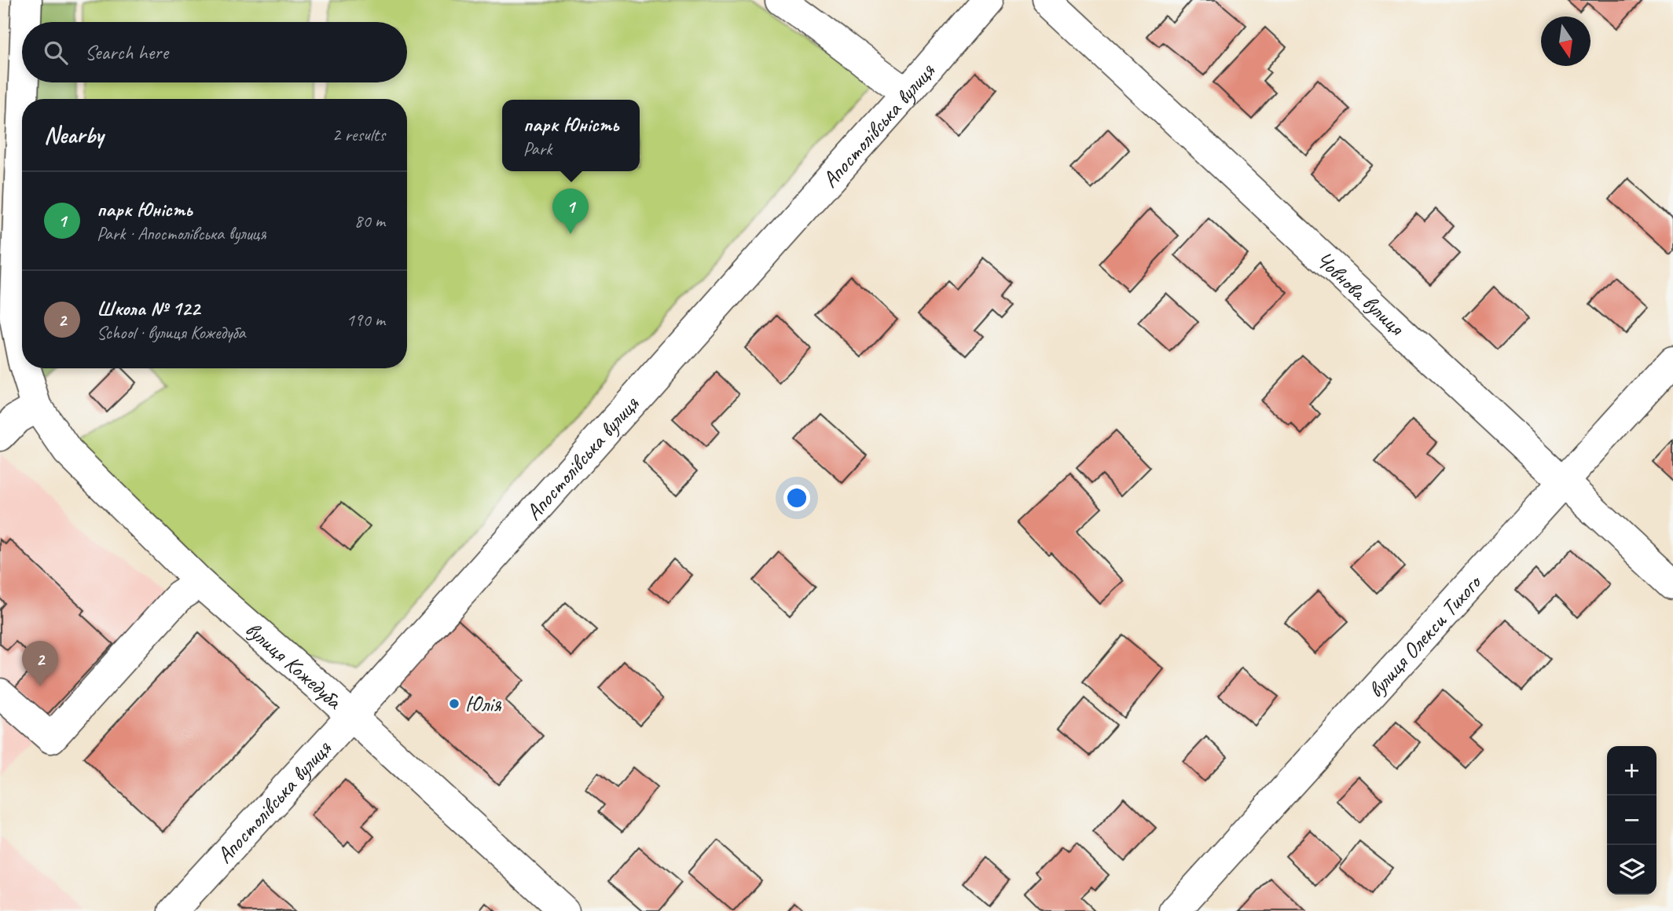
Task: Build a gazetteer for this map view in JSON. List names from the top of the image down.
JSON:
{
  "streets": {
    "street": [
      "Апостолівська вулиця",
      "Човнова вулиця",
      "вулиця Олекси Тихого",
      "вулиця Кожедуба"
    ]
  },
  "crossings": [
    ["Апостолівська вулиця", "вулиця Кожедуба"],
    ["Човнова вулиця", "вулиця Олекси Тихого"]
  ],
  "places": ["Юлія"],
  "north": "bottom",
  "page": {
    "search": "Search here",
    "heading": ["Nearby", "2 results"],
    "popup": ["парк Юність", "Park"],
    "list": [
      {
        "mark": "1",
        "name": "парк Юність",
        "note": "Park · Апостолівська вулиця",
        "value": "80 m"
      },
      {
        "mark": "2",
        "name": "Школа № 122",
        "note": "School · вулиця Кожедуба",
        "value": "190 m"
      }
    ],
    "pins": ["1", "2"],
    "map_buttons": ["+", "−"]
  }
}
